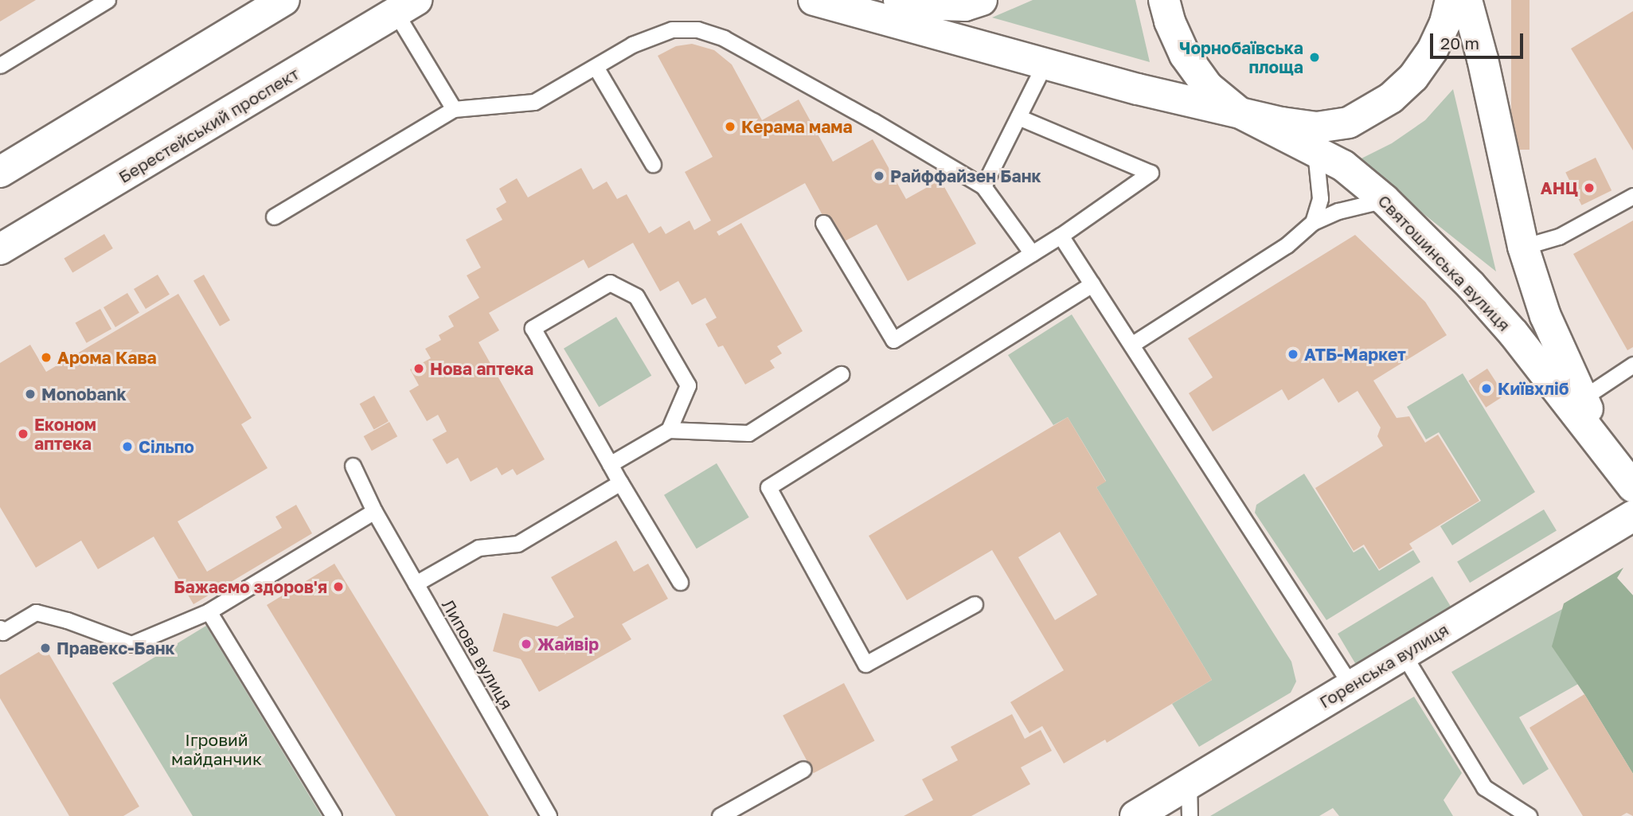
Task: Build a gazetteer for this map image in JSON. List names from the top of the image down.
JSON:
{
  "streets": {
    "main road": ["Берестейський проспект", "Святошинська вулиця", "Горенська вулиця"],
    "lane": ["Липова вулиця"]
  },
  "parks": ["Ігровий майданчик"],
  "places": [
    "Чорнобаївська площа",
    "Керама мама",
    "Райффайзен Банк",
    "АНЦ",
    "АТБ-Маркет",
    "Арома Кава",
    "Нова аптека",
    "Київхліб",
    "Monobank",
    "Економ аптека",
    "Сільпо",
    "Бажаємо здоров'я",
    "Жайвір",
    "Правекс-Банк"
  ],
  "scale_bar": "20 m"
}
